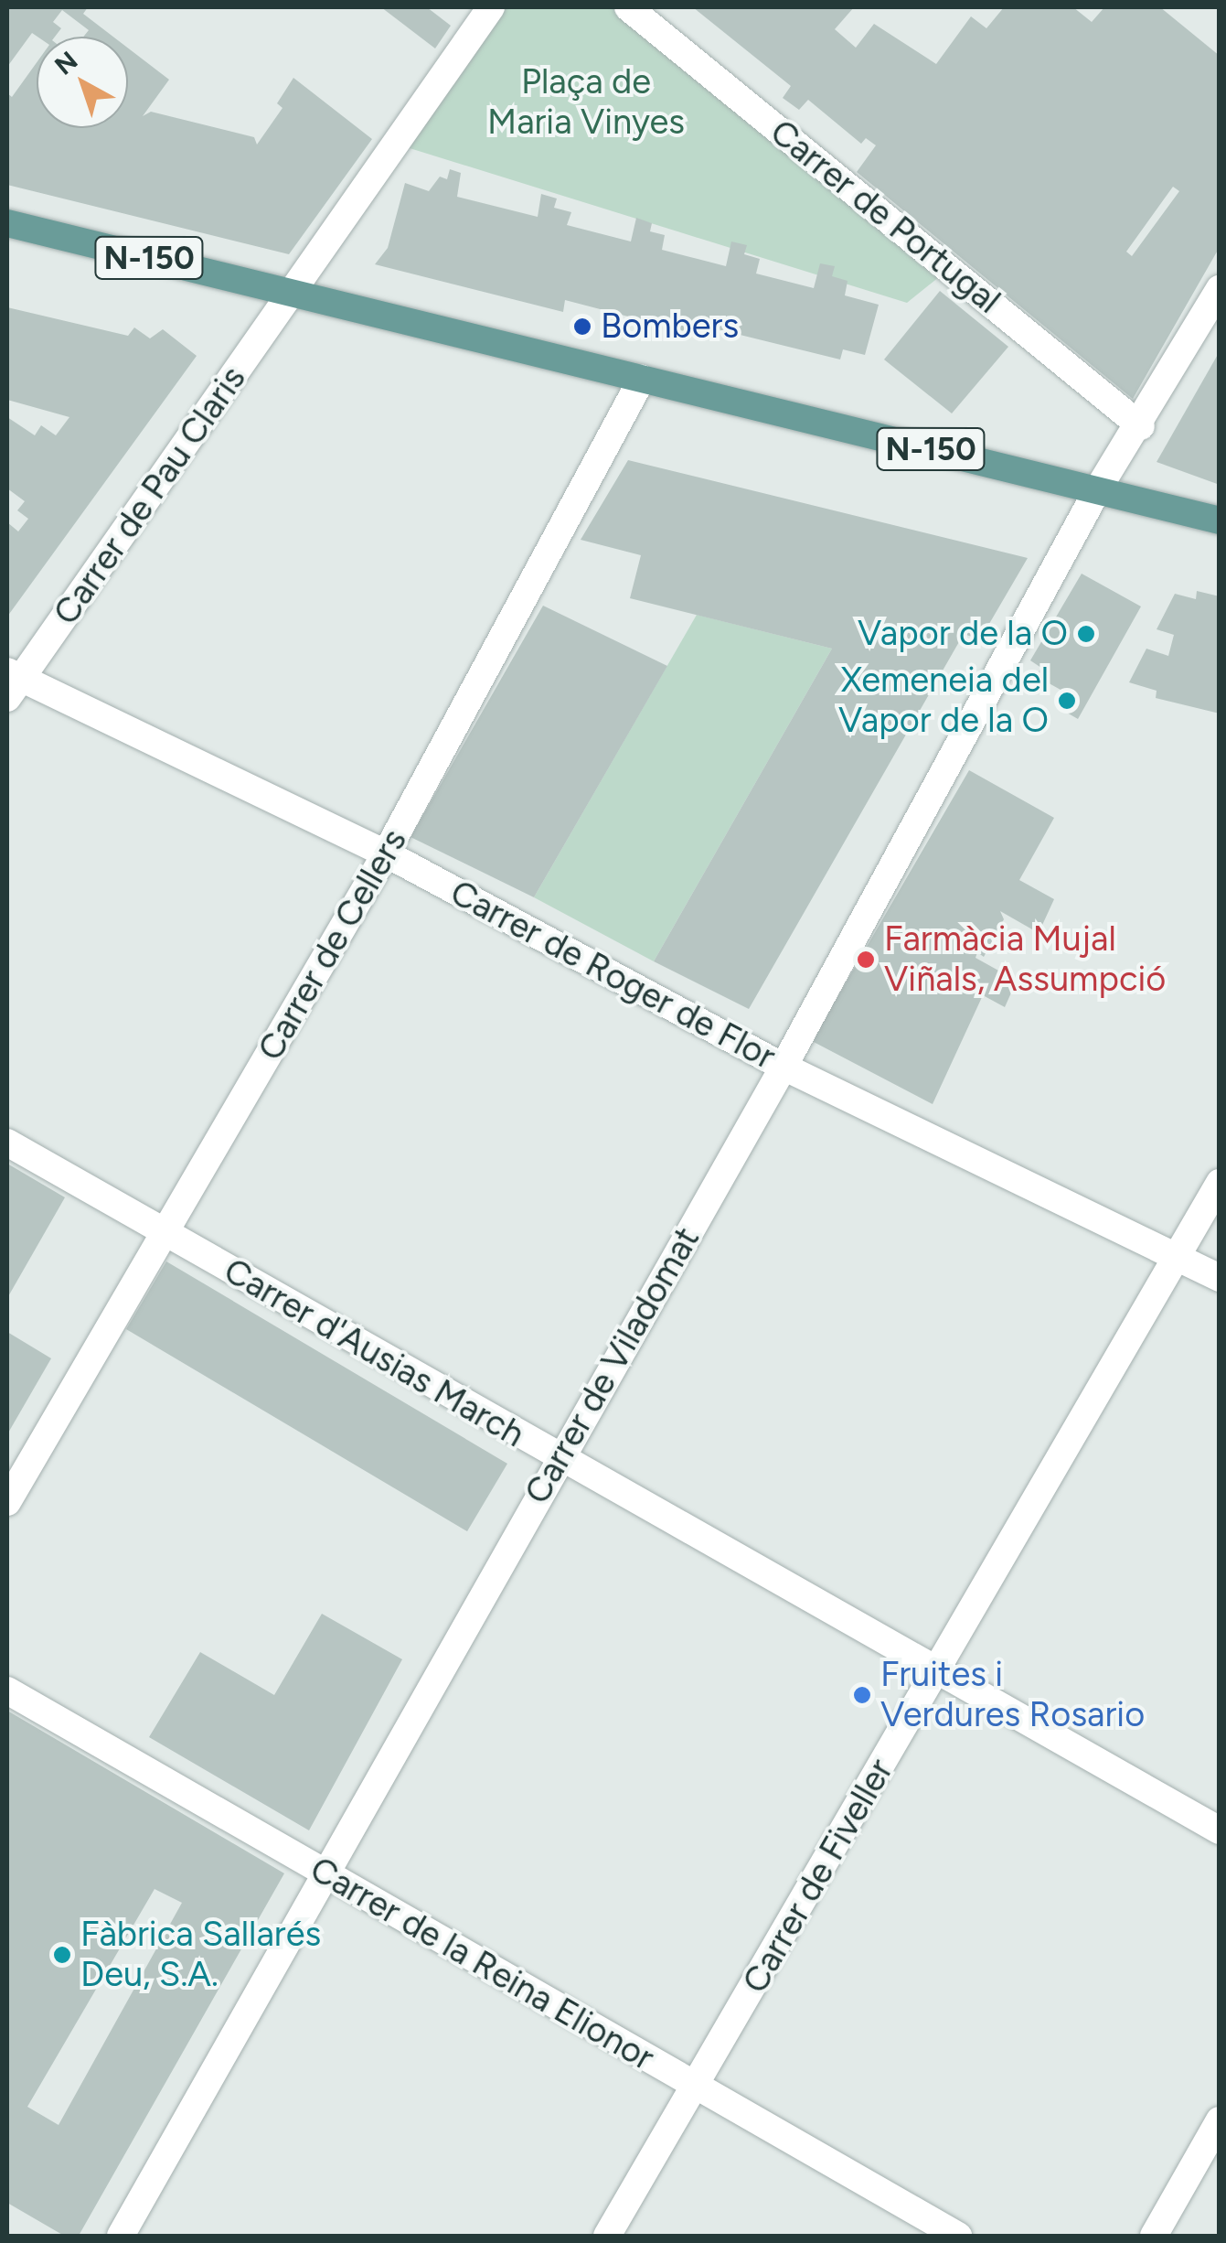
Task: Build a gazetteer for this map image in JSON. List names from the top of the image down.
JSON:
{
  "streets": {
    "main road": ["N-150"],
    "street": [
      "Carrer de Portugal",
      "Carrer de Pau Claris",
      "Carrer de Cellers",
      "Carrer de Roger de Flor",
      "Carrer d'Ausias March",
      "Carrer de Viladomat",
      "Carrer de Fiveller",
      "Carrer de la Reina Elionor"
    ]
  },
  "crossings": [
    ["Carrer de Portugal", "Carrer de Viladomat"],
    ["N-150", "Carrer de Pau Claris"],
    ["N-150", "Carrer de Cellers"],
    ["N-150", "Carrer de Viladomat"],
    ["Carrer de Pau Claris", "Carrer de Roger de Flor"],
    ["Carrer de Cellers", "Carrer de Roger de Flor"],
    ["Carrer de Cellers", "Carrer d'Ausias March"],
    ["Carrer de Roger de Flor", "Carrer de Viladomat"],
    ["Carrer de Roger de Flor", "Carrer de Fiveller"],
    ["Carrer d'Ausias March", "Carrer de Viladomat"],
    ["Carrer d'Ausias March", "Carrer de Fiveller"],
    ["Carrer de Viladomat", "Carrer de la Reina Elionor"],
    ["Carrer de Fiveller", "Carrer de la Reina Elionor"]
  ],
  "parks": ["Plaça de Maria Vinyes"],
  "places": [
    "Bombers",
    "Vapor de la O",
    "Xemeneia del Vapor de la O",
    "Farmàcia Mujal Viñals, Assumpció",
    "Fruites i Verdures Rosario",
    "Fàbrica Sallarés Deu, S.A."
  ],
  "north": "top left"
}
